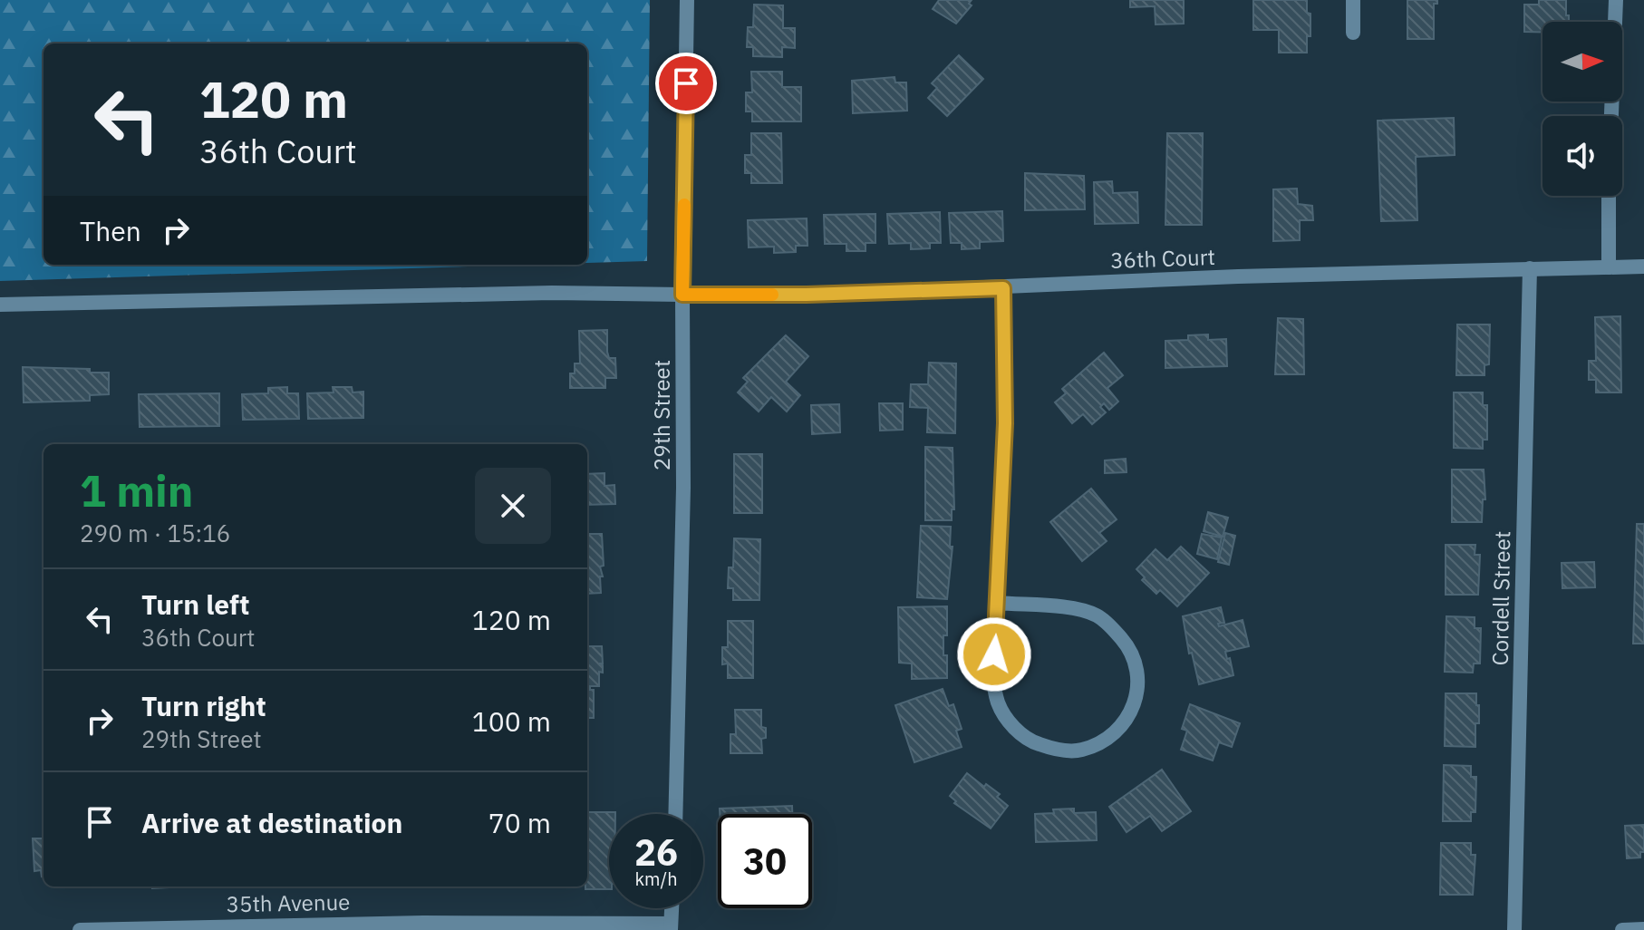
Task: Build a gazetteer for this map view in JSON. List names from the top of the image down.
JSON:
{
  "streets": {
    "street": [
      "36th Court",
      "29th Street",
      "Cordell Street",
      "35th Avenue"
    ]
  },
  "crossings": [
    ["36th Court", "29th Street"],
    ["36th Court", "Cordell Street"]
  ],
  "north": "right",
  "page": {
    "turn": ["120 m", "36th Court"],
    "then": "Then",
    "heading": ["1 min", "290 m · 15:16"],
    "list": [
      {
        "name": "Turn left",
        "note": "36th Court",
        "value": "120 m"
      },
      {
        "name": "Turn right",
        "note": "29th Street",
        "value": "100 m"
      },
      {
        "name": "Arrive at destination",
        "value": "70 m"
      }
    ],
    "speed": "26 km/h",
    "limit": "30"
  }
}
